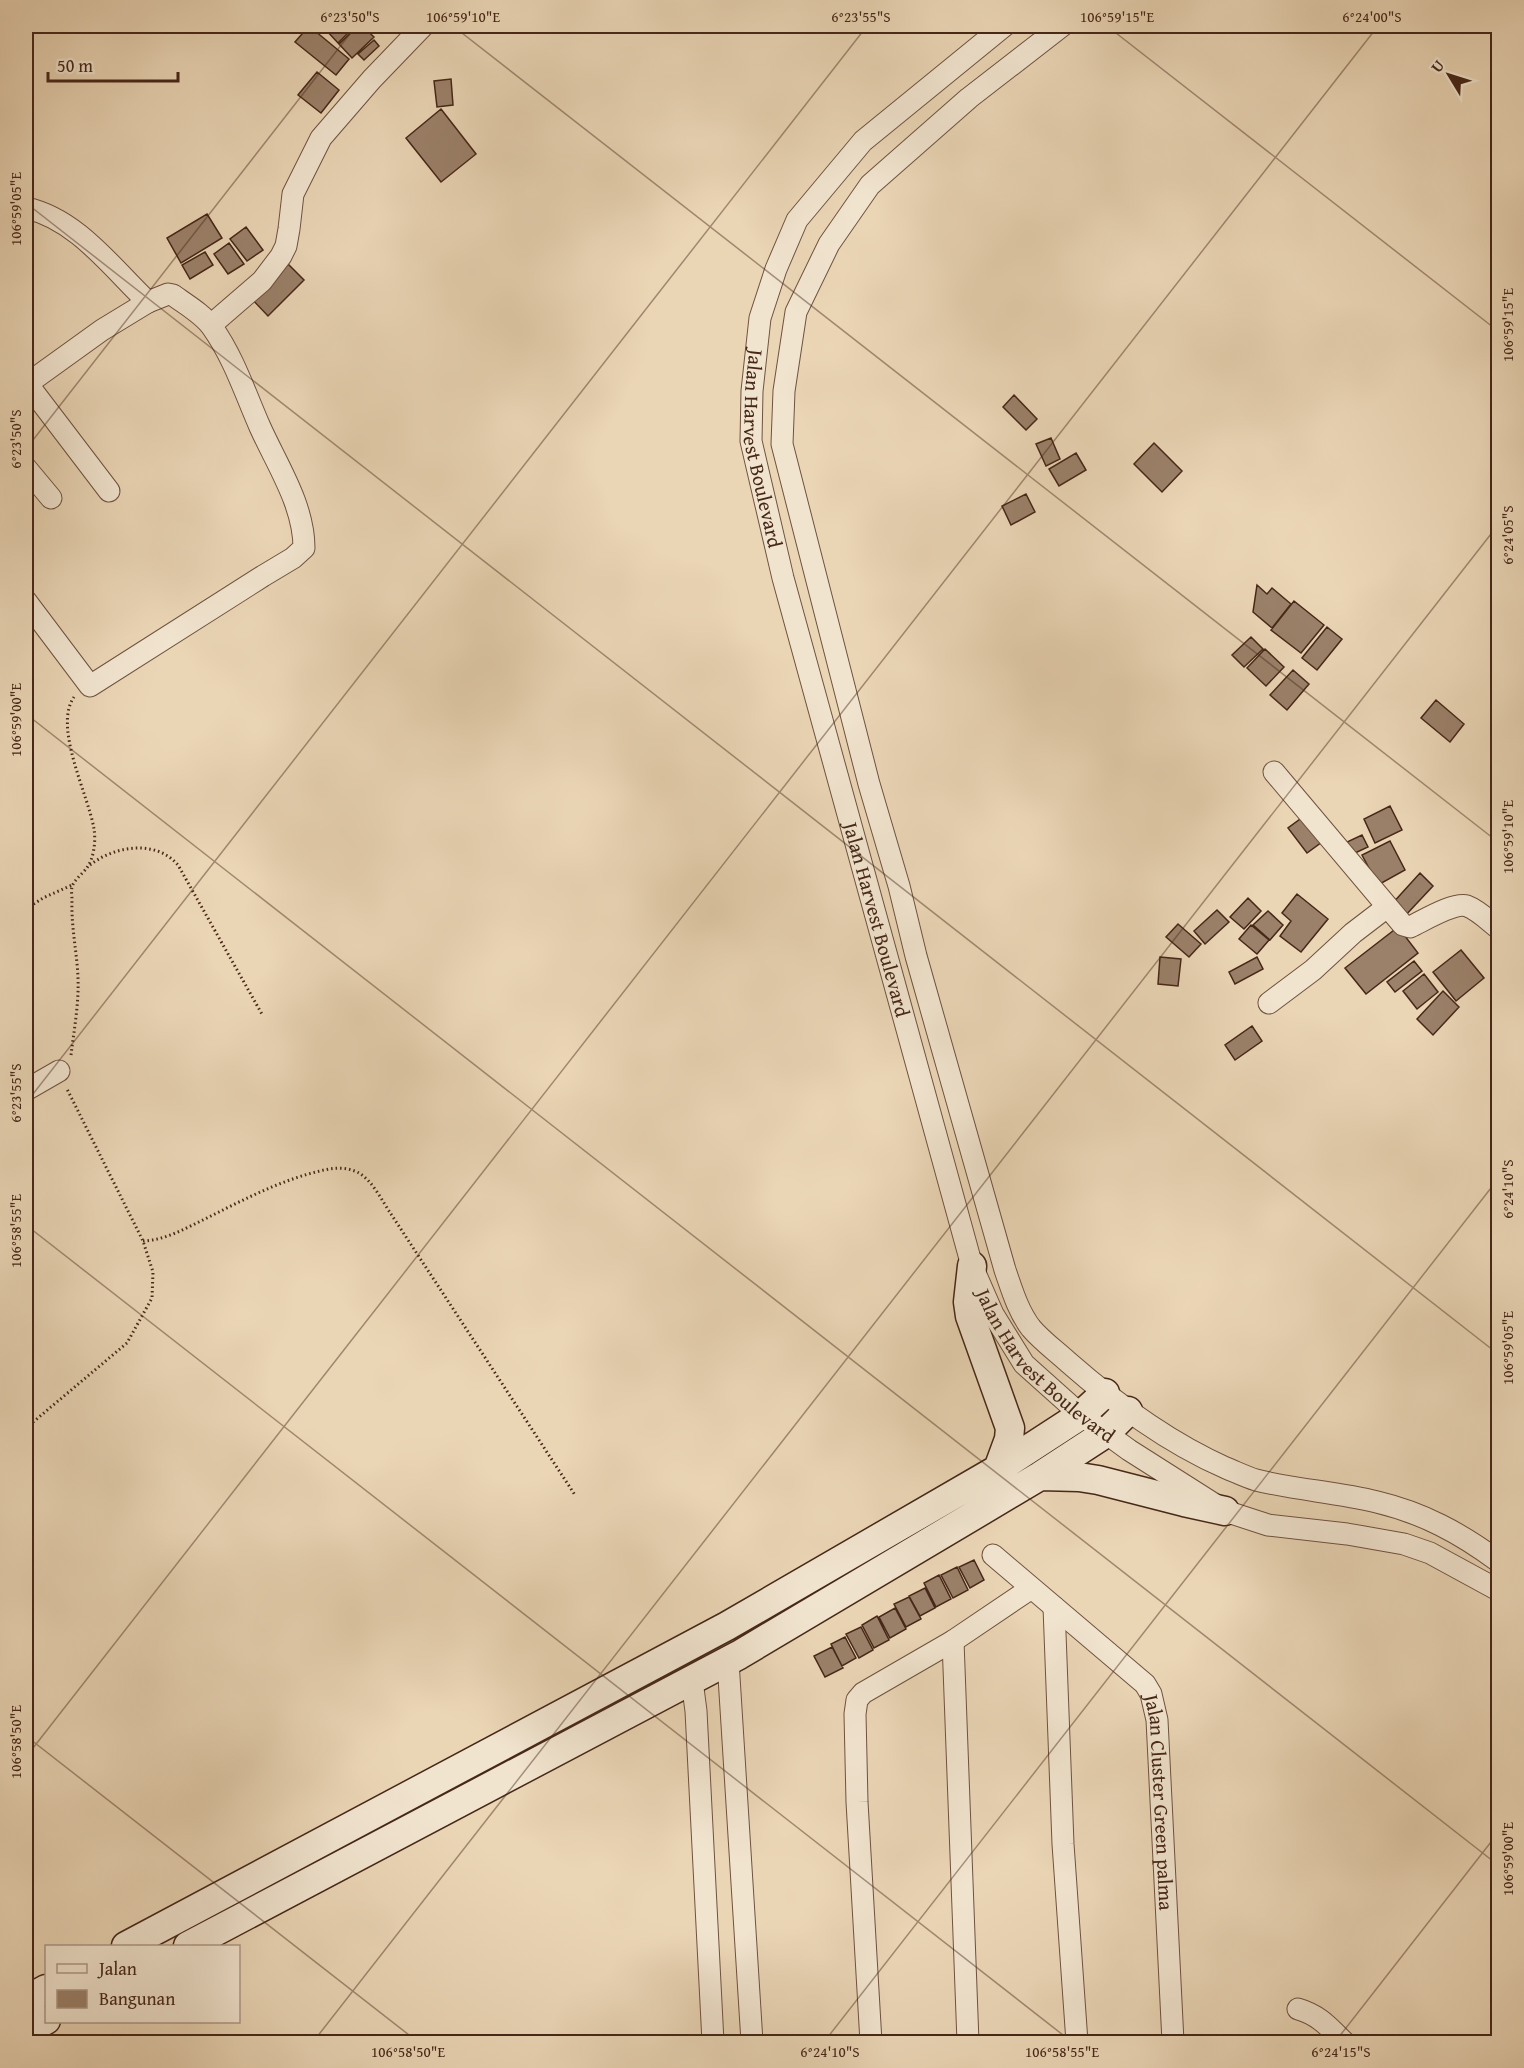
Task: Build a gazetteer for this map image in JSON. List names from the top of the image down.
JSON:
{
  "streets": {
    "street": ["Jalan Harvest Boulevard", "Jalan Cluster Green palma"]
  },
  "legend": ["Jalan", "Bangunan"],
  "scale_bar": "50 m",
  "north": "top left",
  "coordinates": [
    "6°23'50\"S",
    "106°59'10\"E",
    "6°23'55\"S",
    "106°59'15\"E",
    "6°24'00\"S",
    "106°59'05\"E",
    "6°24'05\"S",
    "106°59'00\"E",
    "6°24'10\"S",
    "106°58'55\"E",
    "106°58'50\"E",
    "6°24'15\"S"
  ]
}
